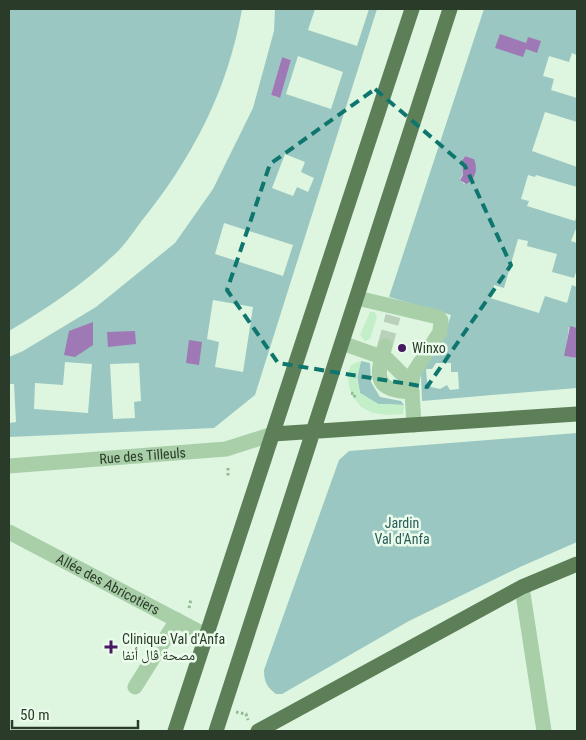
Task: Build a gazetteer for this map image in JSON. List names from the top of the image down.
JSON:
{
  "streets": {
    "street": ["Rue des Tilleuls", "Allée des Abricotiers"]
  },
  "parks": ["Jardin Val d'Anfa"],
  "places": {
    "other": ["Winxo"],
    "health": ["Clinique Val d'Anfa مصحة ڤال أنفا"]
  },
  "scale_bar": "50 m"
}
